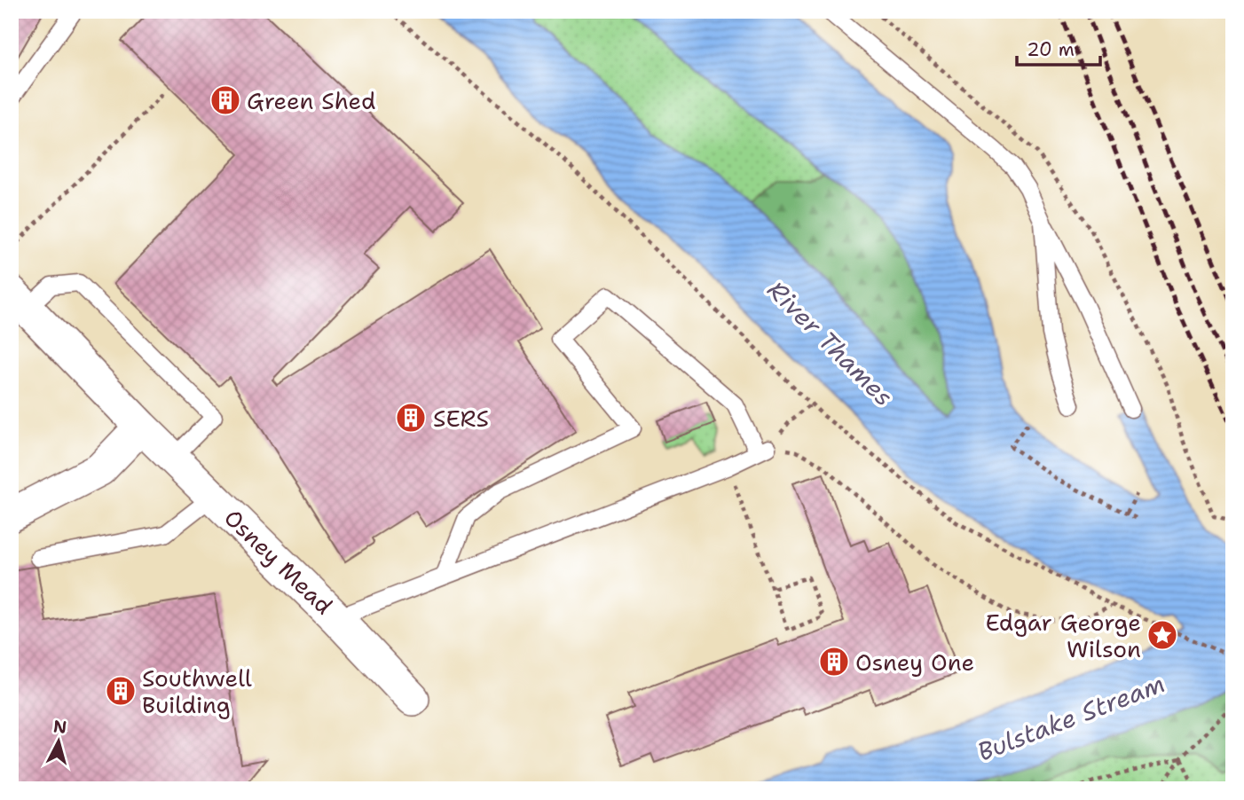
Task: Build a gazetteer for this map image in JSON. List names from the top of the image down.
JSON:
{
  "streets": {
    "street": ["Osney Mead"]
  },
  "water": ["River Thames", "Bulstake Stream"],
  "places": {
    "building": [
      "Green Shed",
      "SERS",
      "Osney One",
      "Southwell Building"
    ],
    "place": ["Edgar George Wilson"]
  },
  "scale_bar": "20 m",
  "north": "top"
}
